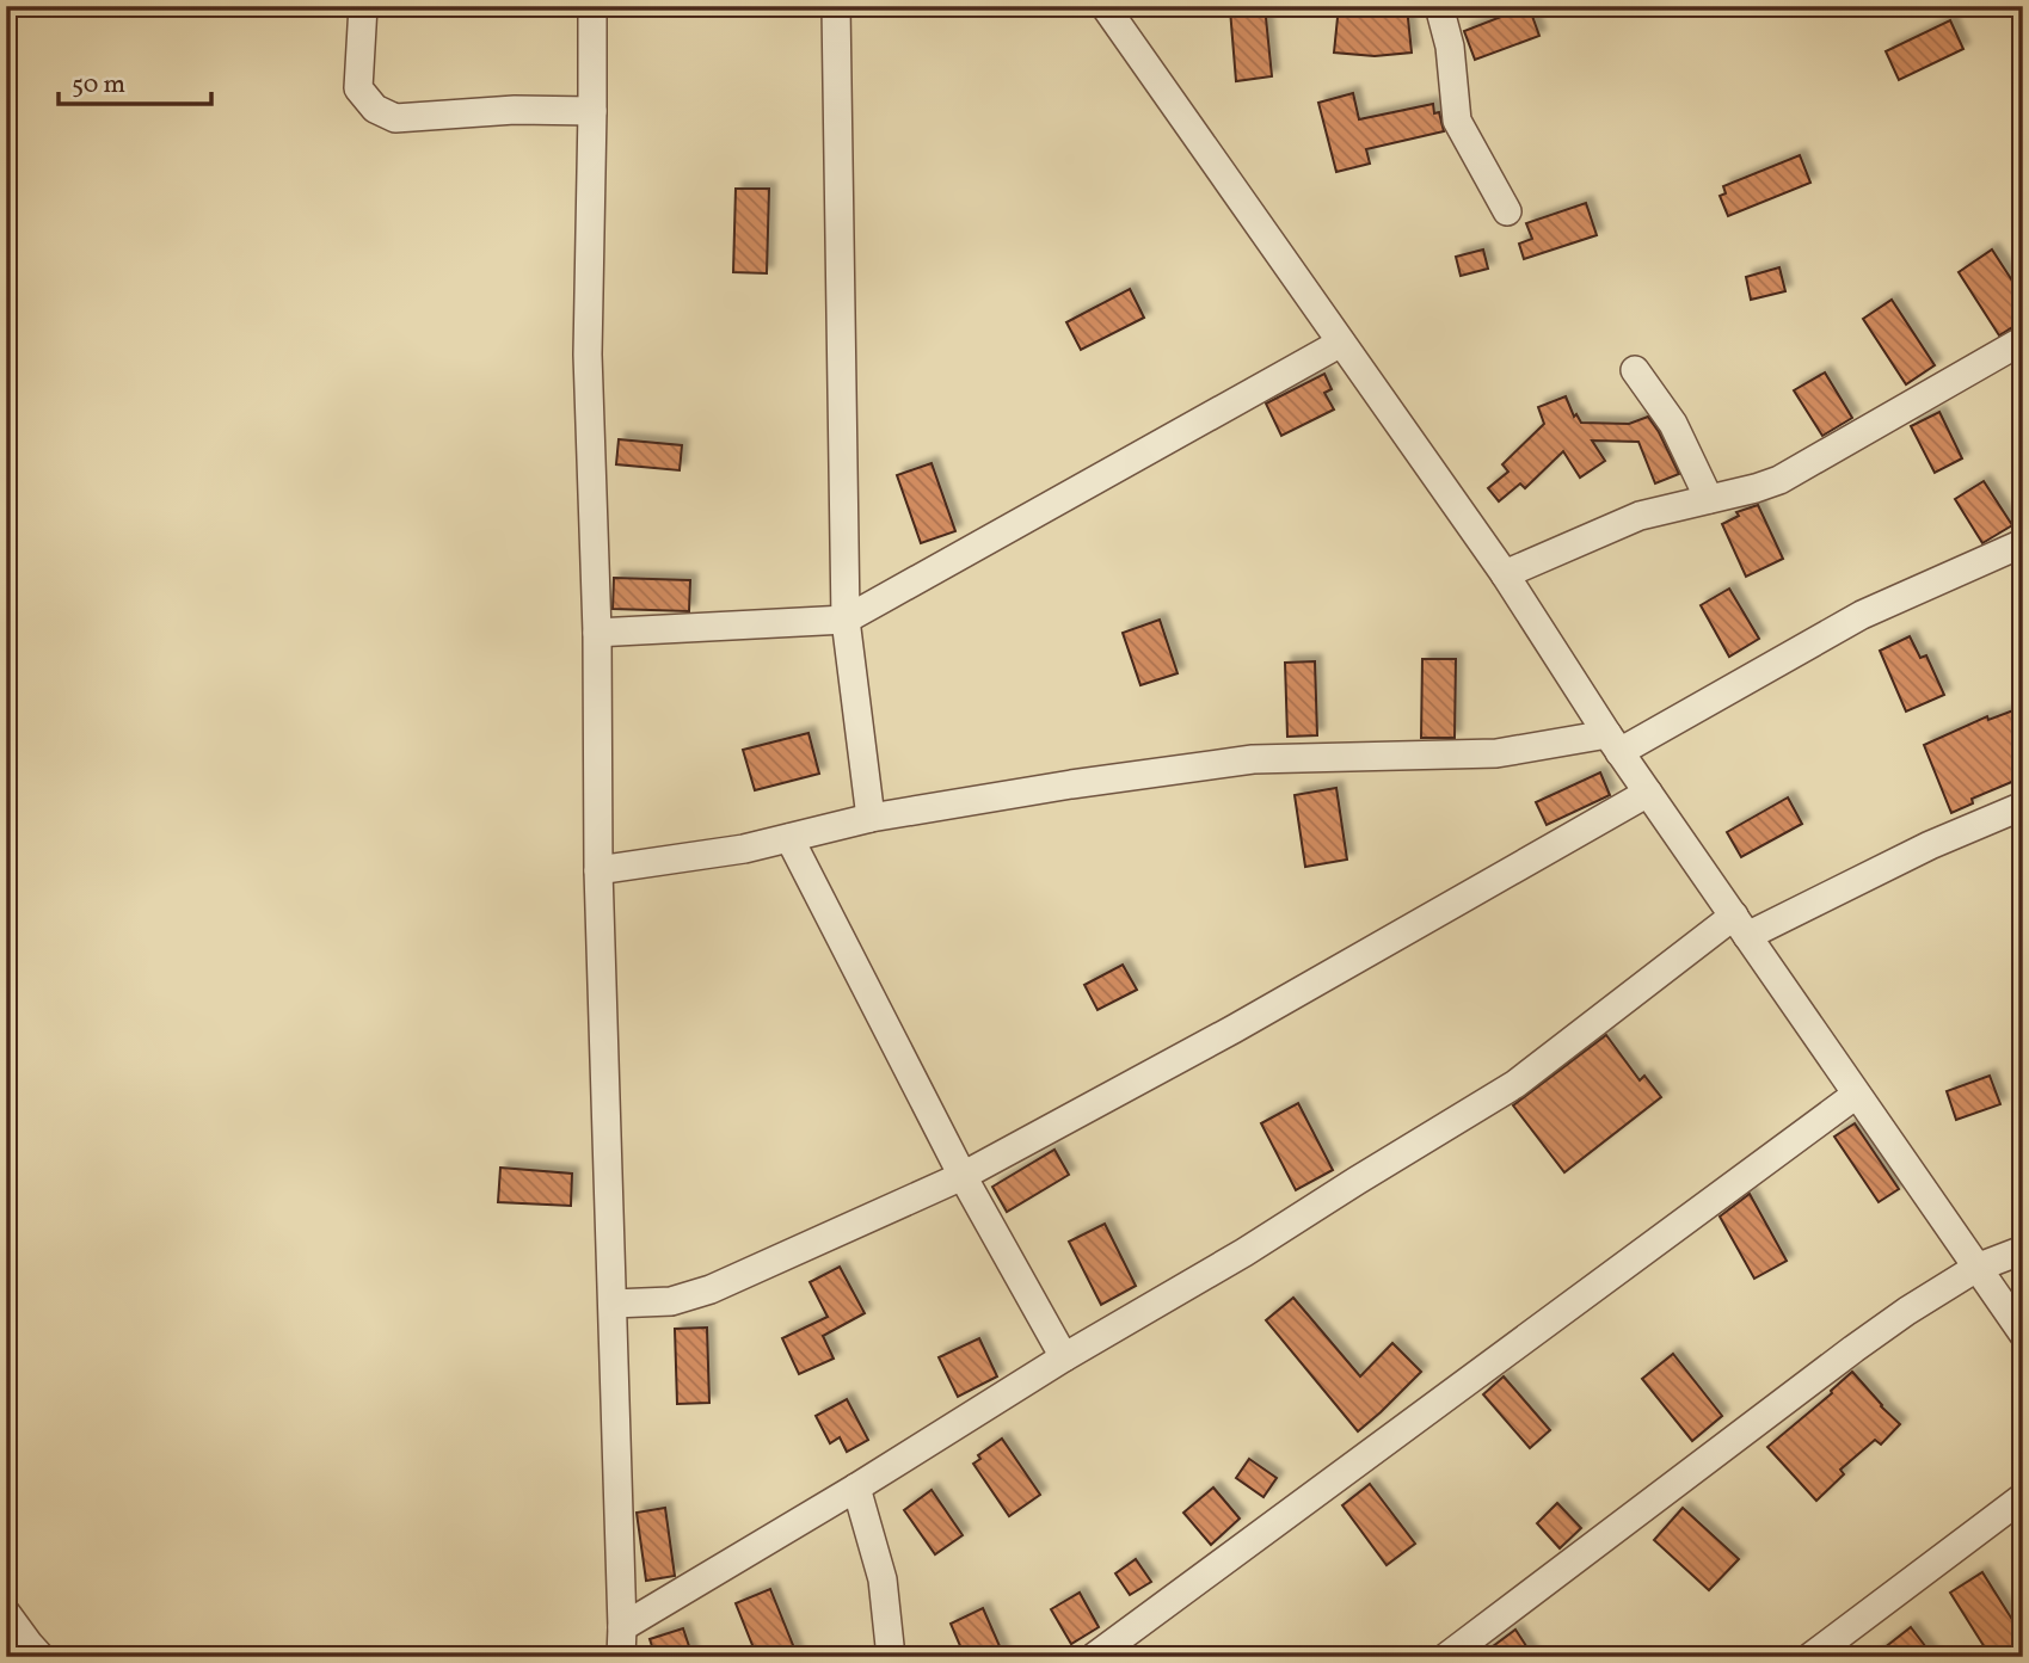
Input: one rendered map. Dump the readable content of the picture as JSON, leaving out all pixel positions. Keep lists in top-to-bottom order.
{
  "scale_bar": "50 m"
}
